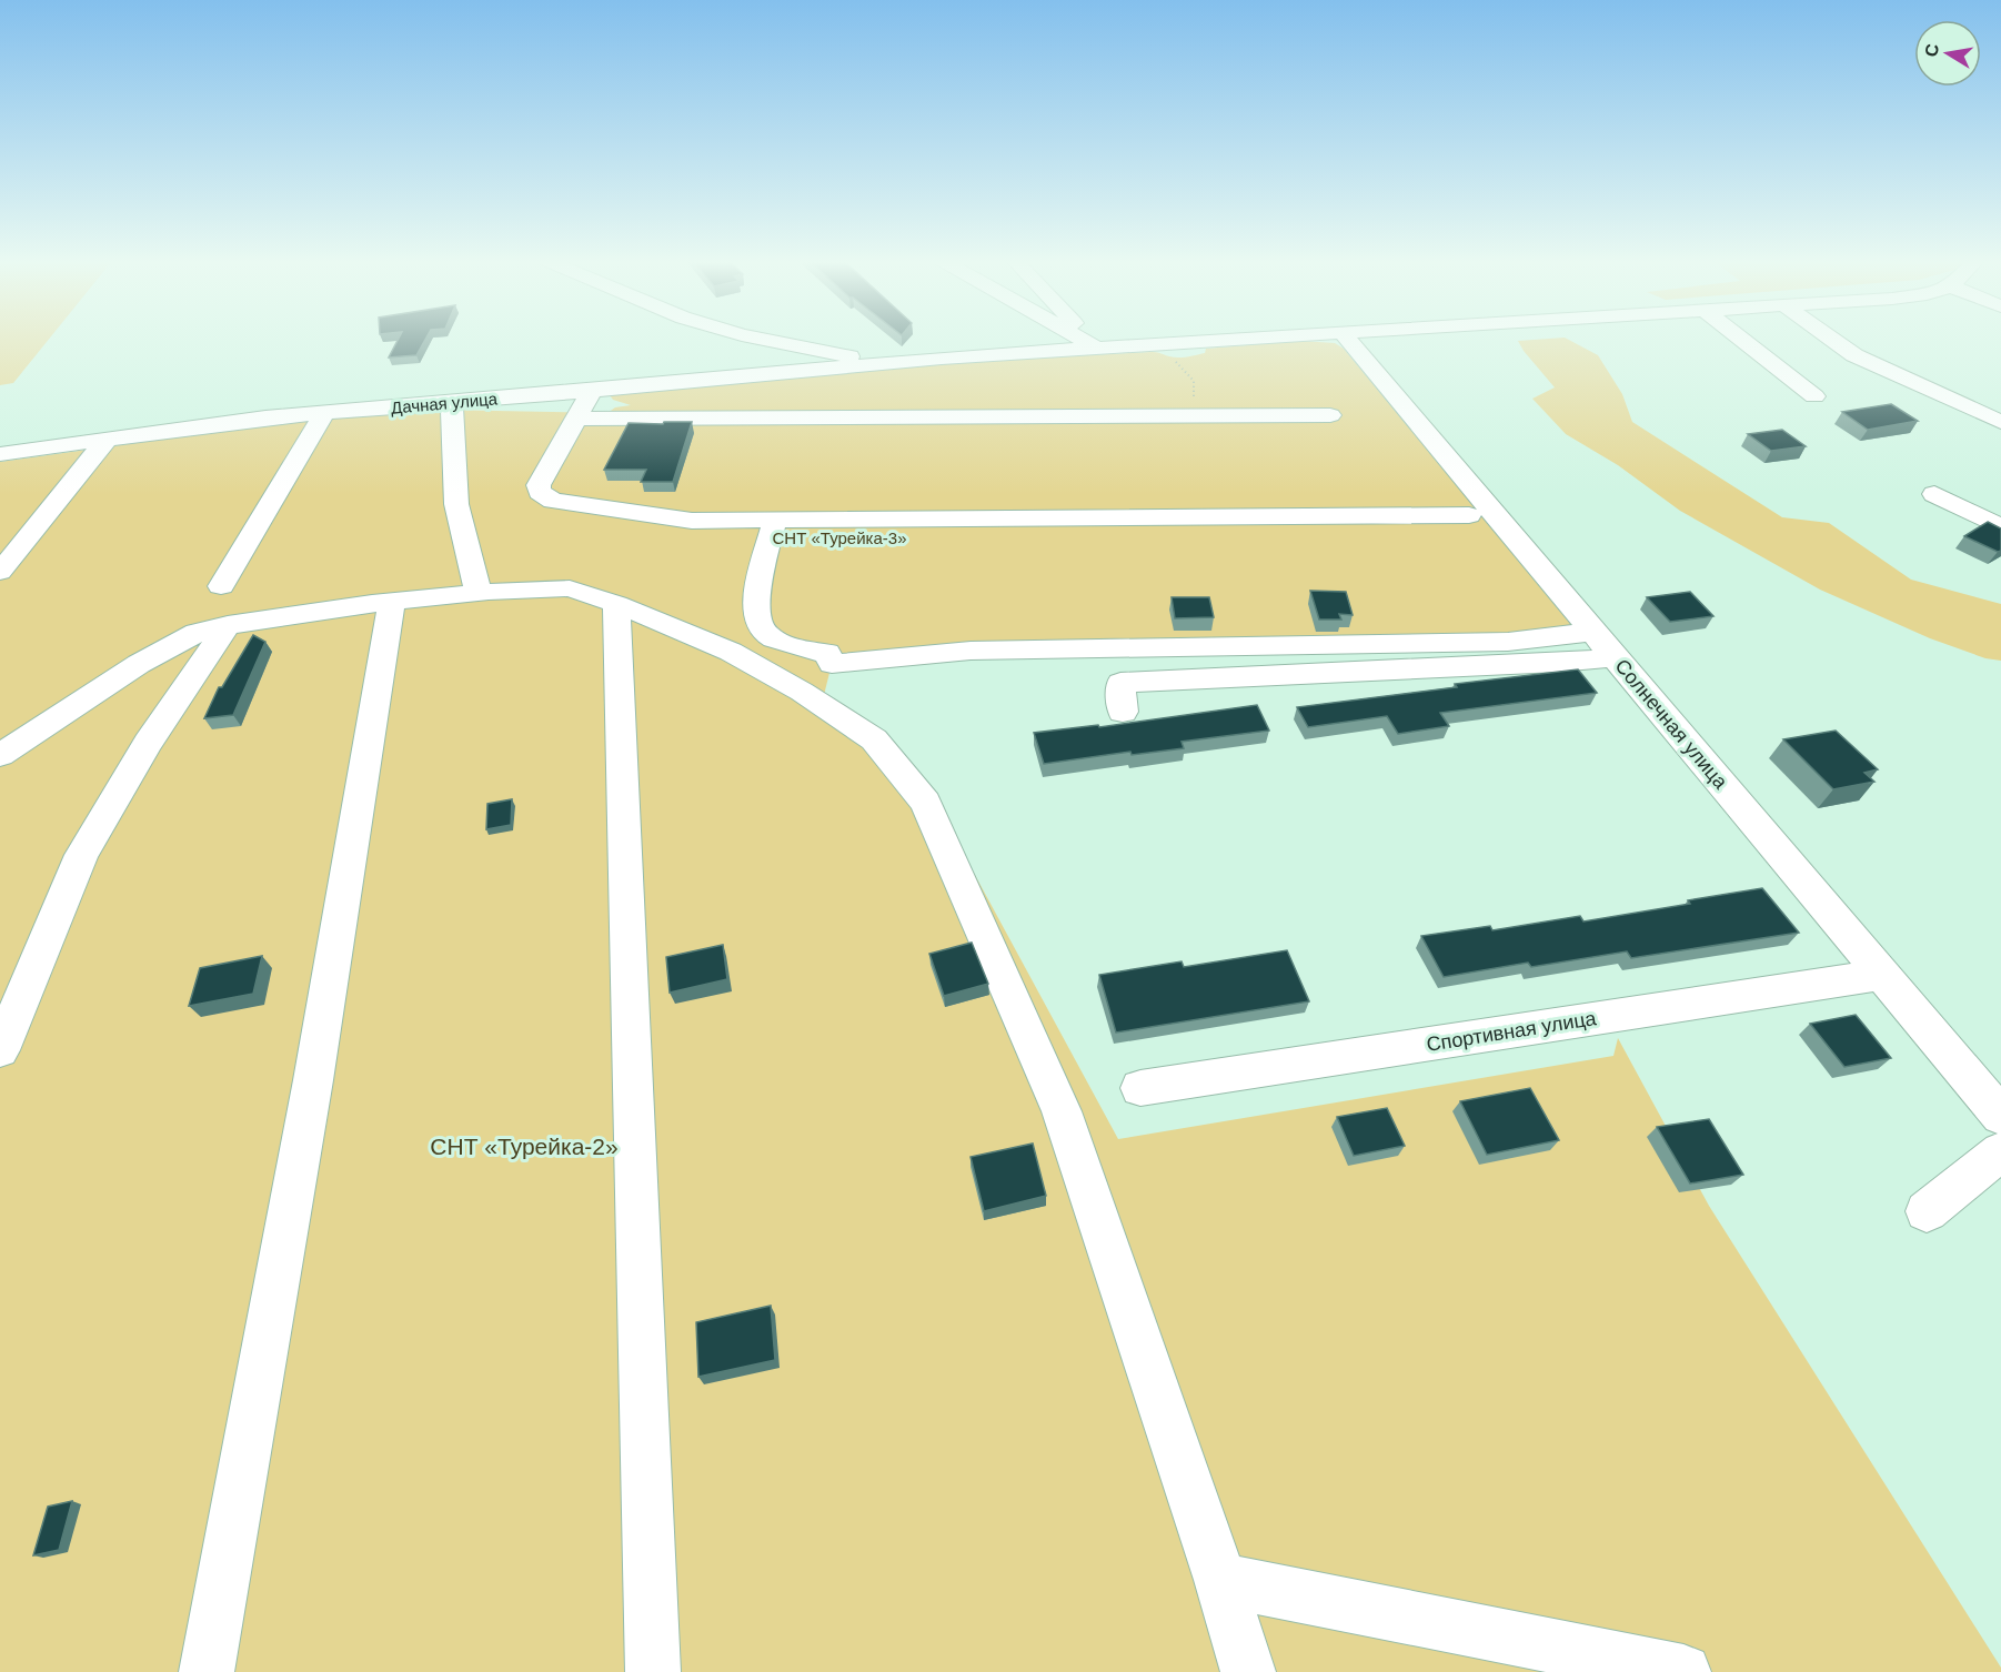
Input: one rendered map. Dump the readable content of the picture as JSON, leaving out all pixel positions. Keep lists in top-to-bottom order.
{
  "streets": {
    "street": ["Дачная улица", "Солнечная улица", "Спортивная улица"]
  },
  "crossings": [
    ["Солнечная улица", "Спортивная улица"]
  ],
  "parks": ["СНТ «Турейка-3»", "СНТ «Турейка-2»"],
  "north": "left"
}
